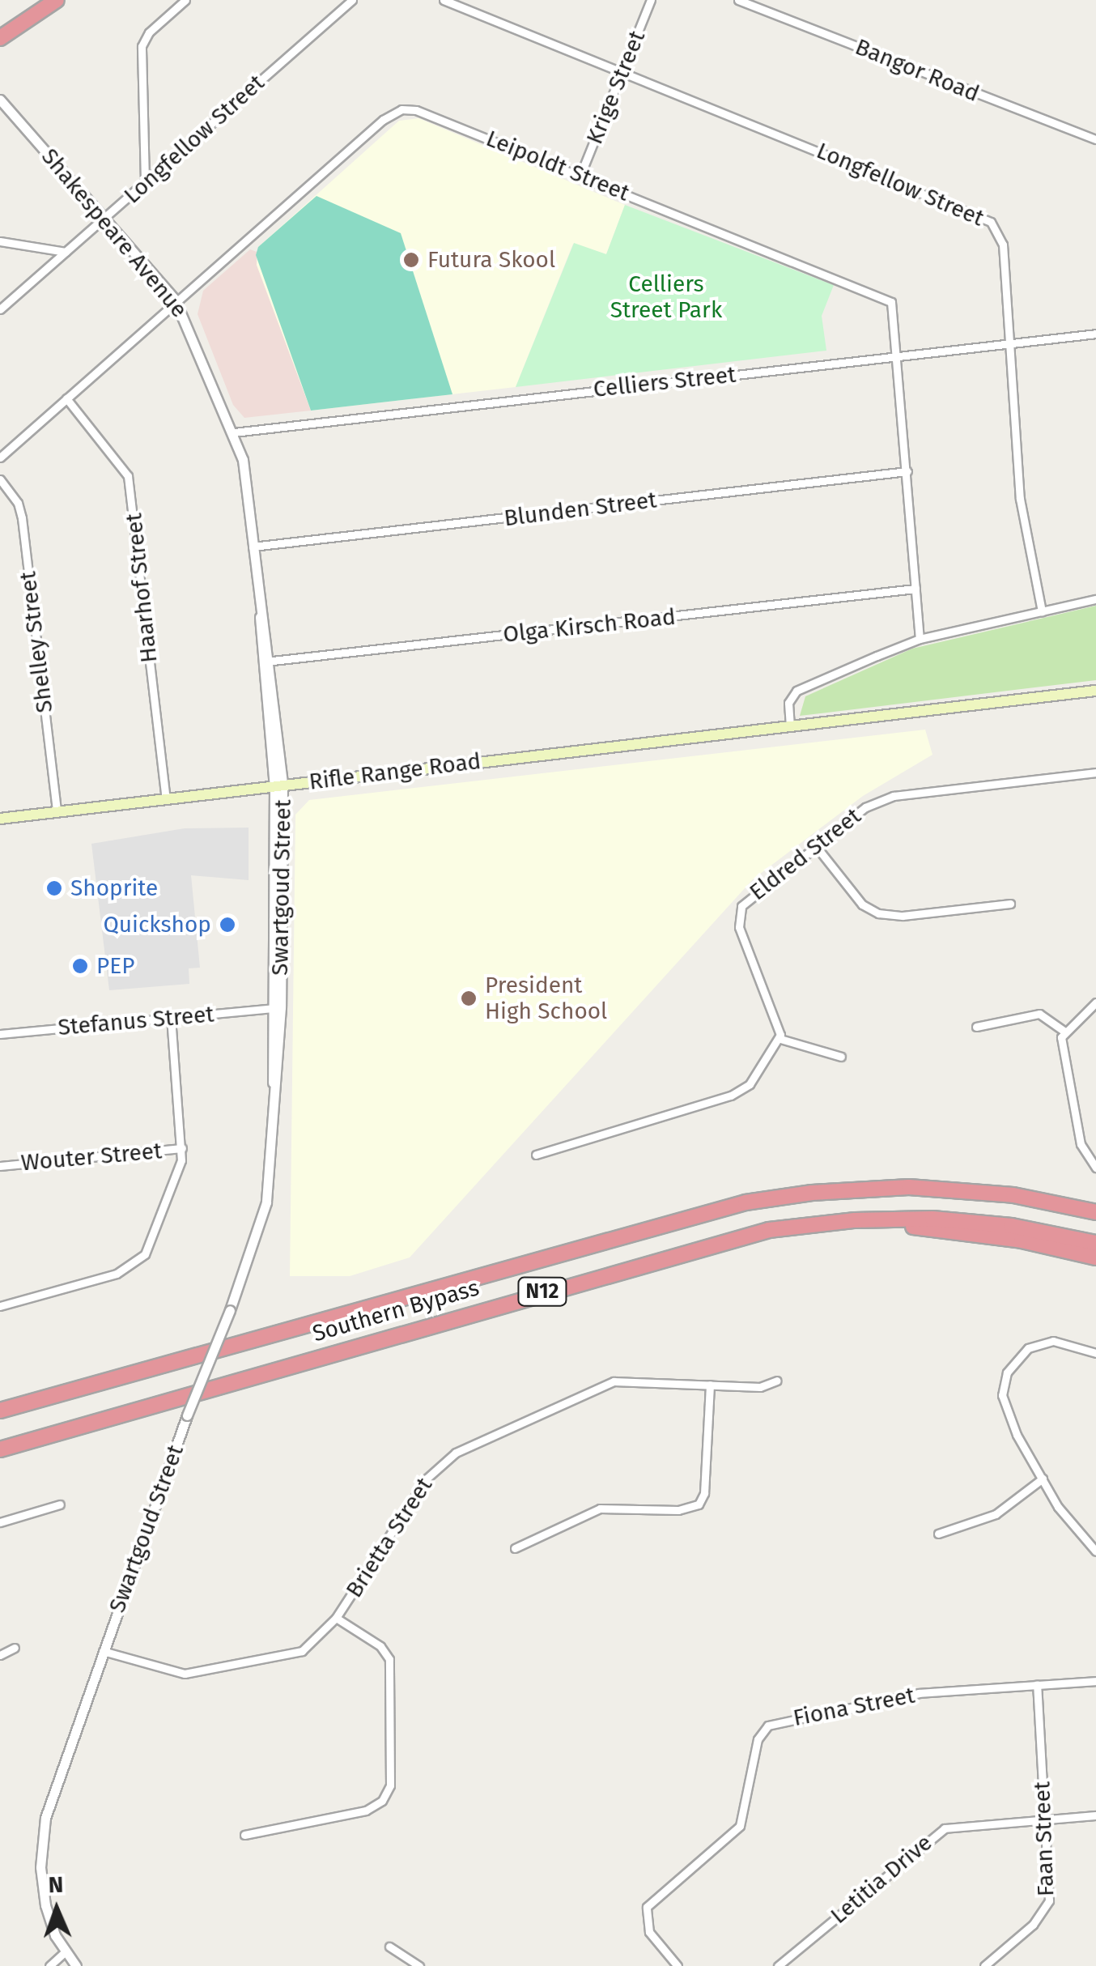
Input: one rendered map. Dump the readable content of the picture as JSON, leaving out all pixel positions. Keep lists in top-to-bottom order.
{
  "streets": {
    "highway": ["N12", "Southern Bypass"],
    "main road": ["Rifle Range Road"],
    "street": [
      "Bangor Road",
      "Krige Street",
      "Longfellow Street",
      "Leipoldt Street",
      "Shakespeare Avenue",
      "Celliers Street",
      "Blunden Street",
      "Haarhof Street",
      "Olga Kirsch Road",
      "Shelley Street",
      "Eldred Street",
      "Swartgoud Street",
      "Stefanus Street",
      "Wouter Street",
      "Brietta Street",
      "Fiona Street",
      "Faan Street",
      "Letitia Drive"
    ]
  },
  "crossings": [
    ["Krige Street", "Longfellow Street"],
    ["Krige Street", "Leipoldt Street"],
    ["Longfellow Street", "Shakespeare Avenue"],
    ["Longfellow Street", "Celliers Street"],
    ["Leipoldt Street", "Shakespeare Avenue"],
    ["Leipoldt Street", "Celliers Street"],
    ["Leipoldt Street", "Blunden Street"],
    ["Leipoldt Street", "Haarhof Street"],
    ["Leipoldt Street", "Olga Kirsch Road"],
    ["Shakespeare Avenue", "Celliers Street"],
    ["Shakespeare Avenue", "Blunden Street"],
    ["Shakespeare Avenue", "Olga Kirsch Road"],
    ["Shakespeare Avenue", "Rifle Range Road"],
    ["Shakespeare Avenue", "Swartgoud Street"],
    ["Haarhof Street", "Rifle Range Road"],
    ["Shelley Street", "Rifle Range Road"],
    ["Rifle Range Road", "Swartgoud Street"],
    ["Swartgoud Street", "Stefanus Street"],
    ["Swartgoud Street", "Brietta Street"],
    ["Fiona Street", "Faan Street"],
    ["Faan Street", "Letitia Drive"]
  ],
  "parks": ["Celliers Street Park"],
  "places": [
    "Futura Skool",
    "Shoprite",
    "Quickshop",
    "PEP",
    "President High School"
  ],
  "north": "top"
}
